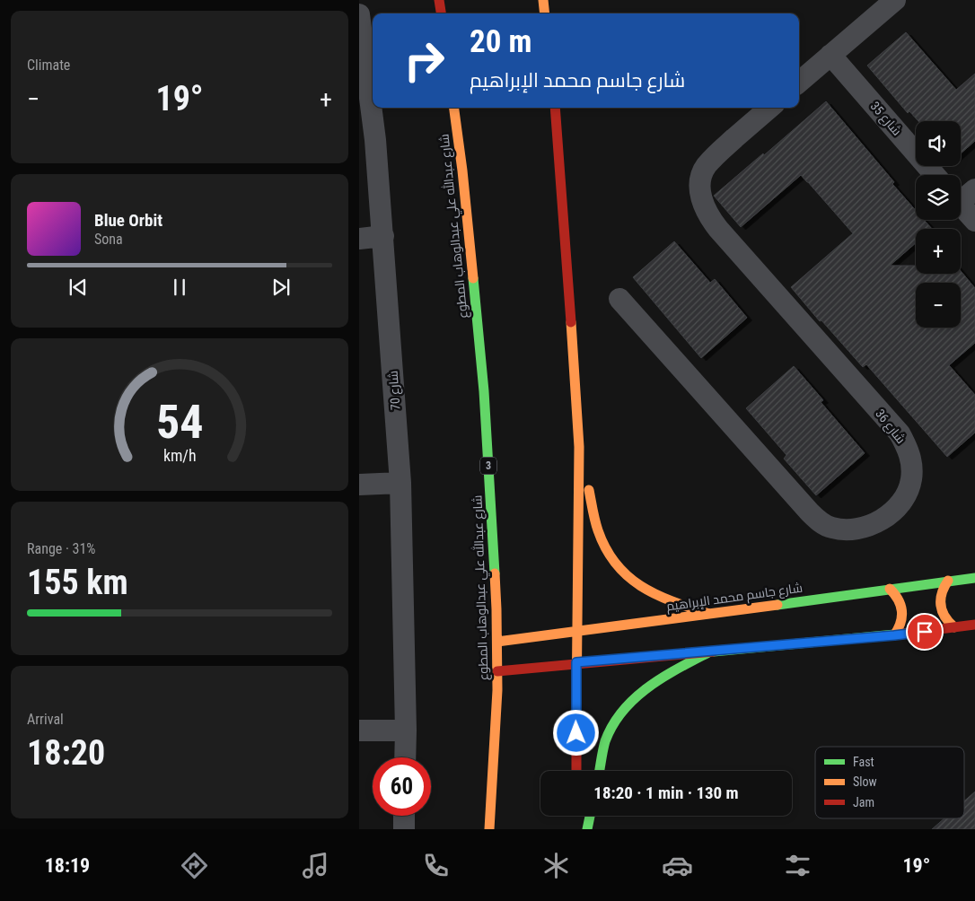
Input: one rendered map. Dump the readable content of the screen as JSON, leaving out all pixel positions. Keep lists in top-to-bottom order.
{
  "streets": {
    "main road": ["شارع عبدالله علي عبدالوهاب المطوع", "3", "شارع جاسم محمد الإبراهيم"],
    "street": ["شارع 35", "شارع 70", "شارع 36"]
  },
  "crossings": [
    ["شارع عبدالله علي عبدالوهاب المطوع", "شارع جاسم محمد الإبراهيم"]
  ],
  "legend": ["Fast", "Slow", "Jam"],
  "page": {
    "tile": [
      "Climate",
      ["Range · 31%", "155 km"],
      ["Arrival", "18:20"]
    ],
    "turn": ["20 m", "شارع جاسم محمد الإبراهيم"],
    "heat": ["−", "19°", "+"],
    "map_buttons": ["+", "−"],
    "song": ["Blue Orbit", "Sona"],
    "limit": "60",
    "trip": "18:20 · 1 min · 130 m",
    "tabs": ["18:19", "19°"],
    "gauge": ["54", "km/h"]
  }
}
